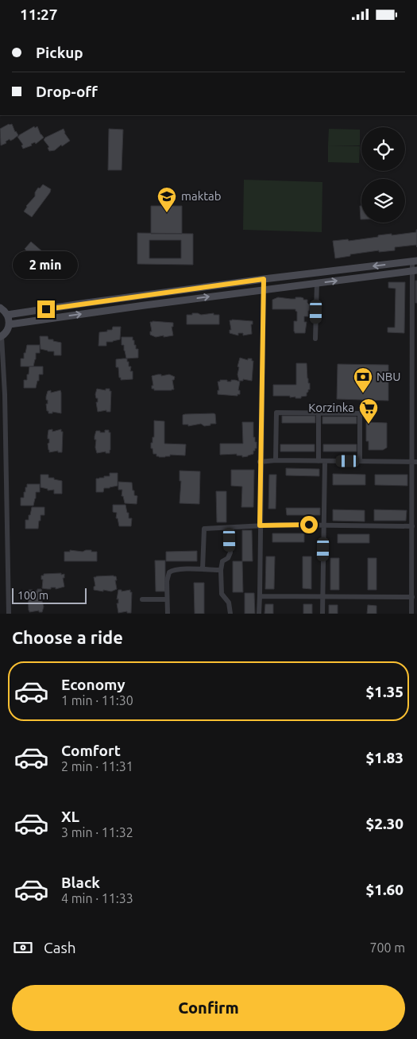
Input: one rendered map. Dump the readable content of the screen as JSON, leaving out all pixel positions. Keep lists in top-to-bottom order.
{
  "places": {
    "school or university": ["maktab"],
    "bank": ["NBU"],
    "supermarket": ["Korzinka"]
  },
  "scale_bar": "100 m",
  "page": {
    "status": "11:27",
    "banner": ["Pickup", "Drop-off"],
    "bubble": "2 min",
    "scale": "100 m",
    "heading": "Choose a ride",
    "list": [
      {
        "name": "Economy",
        "note": "1 min · 11:30",
        "value": "$1.35"
      },
      {
        "name": "Comfort",
        "note": "2 min · 11:31",
        "value": "$1.83"
      },
      {
        "name": "XL",
        "note": "3 min · 11:32",
        "value": "$2.30"
      },
      {
        "name": "Black",
        "note": "4 min · 11:33",
        "value": "$1.60"
      }
    ],
    "pay": ["Cash", "700 m"],
    "buttons": "Confirm"
  }
}
